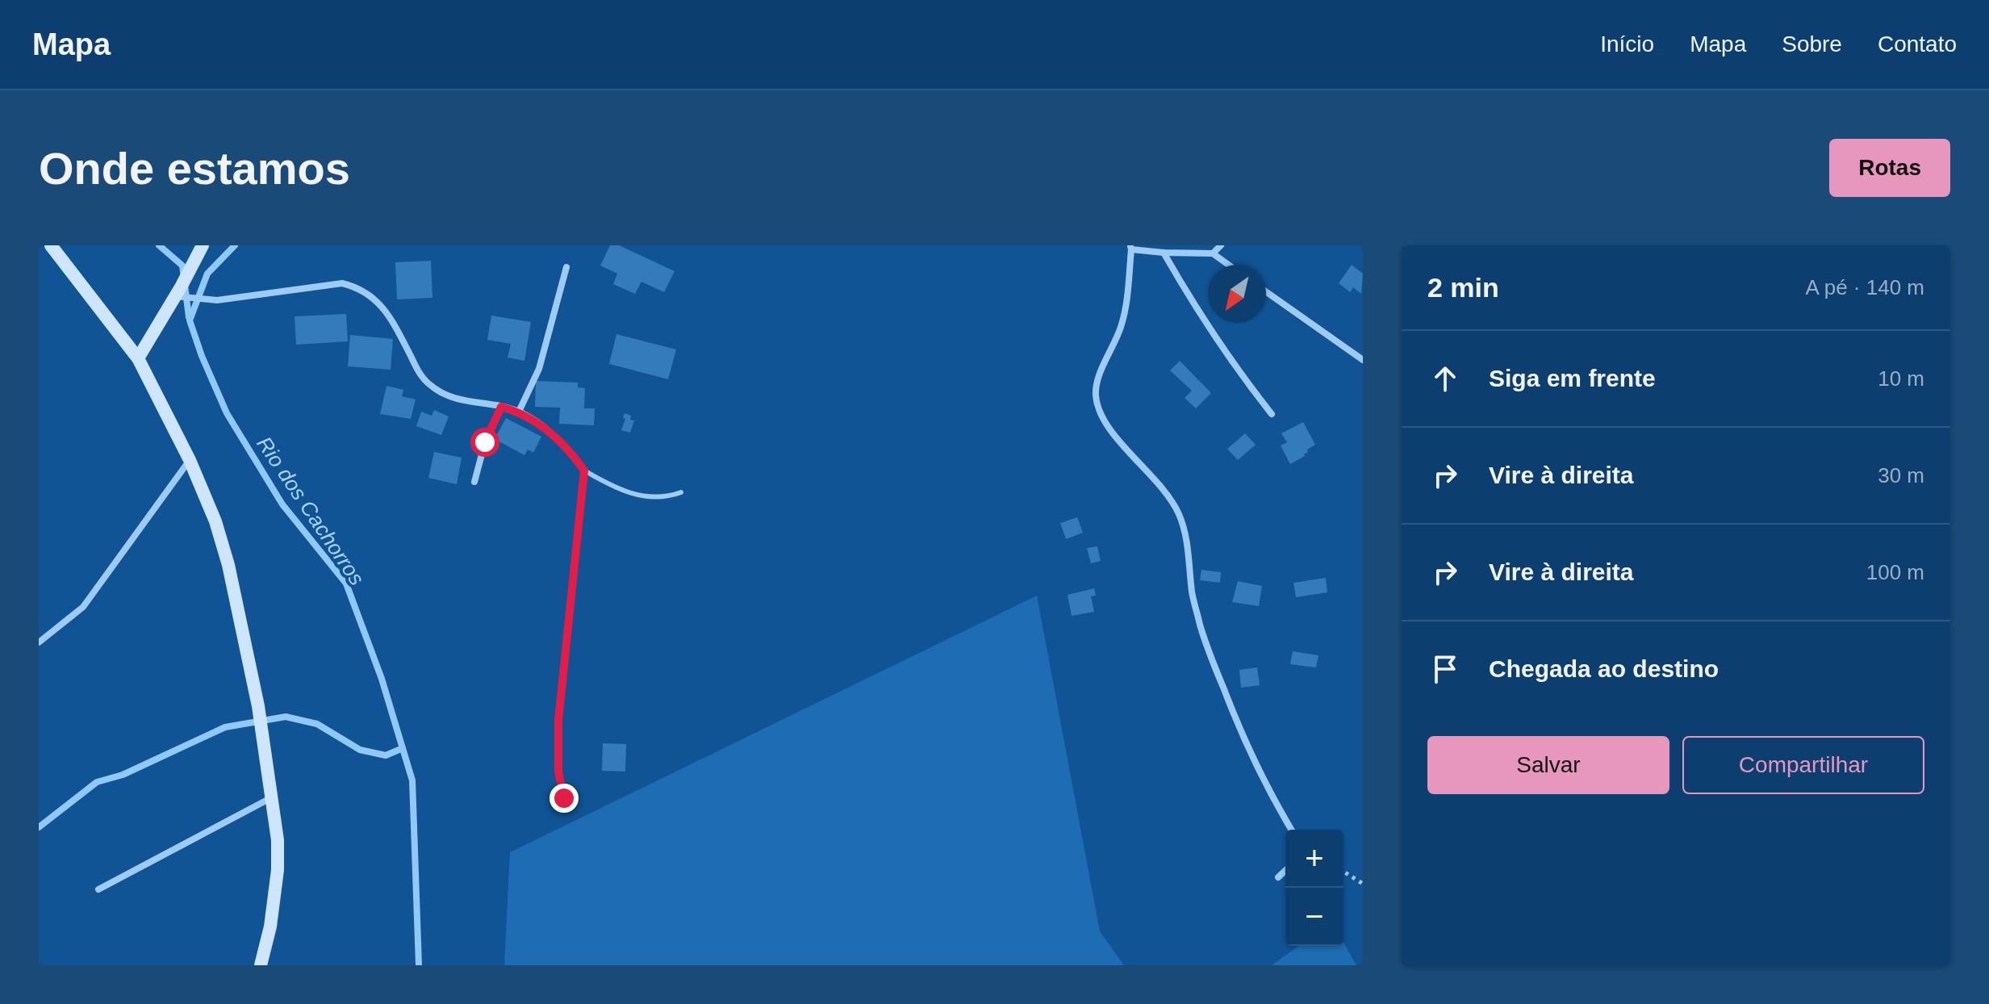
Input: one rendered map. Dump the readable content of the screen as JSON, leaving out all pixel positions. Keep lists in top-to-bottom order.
{
  "water": ["Rio dos Cachorros"],
  "north": "bottom left",
  "page": {
    "header": "Mapa",
    "nav": [
      "Início",
      "Mapa",
      "Sobre",
      "Contato"
    ],
    "buttons": [
      "Rotas",
      ["Salvar", "Compartilhar"]
    ],
    "title": "Onde estamos",
    "heading": ["2 min", "A pé · 140 m"],
    "list": [
      ["Siga em frente", "10 m"],
      ["Vire à direita", "30 m"],
      ["Vire à direita", "100 m"],
      "Chegada ao destino"
    ],
    "map_buttons": ["+", "−"]
  }
}
